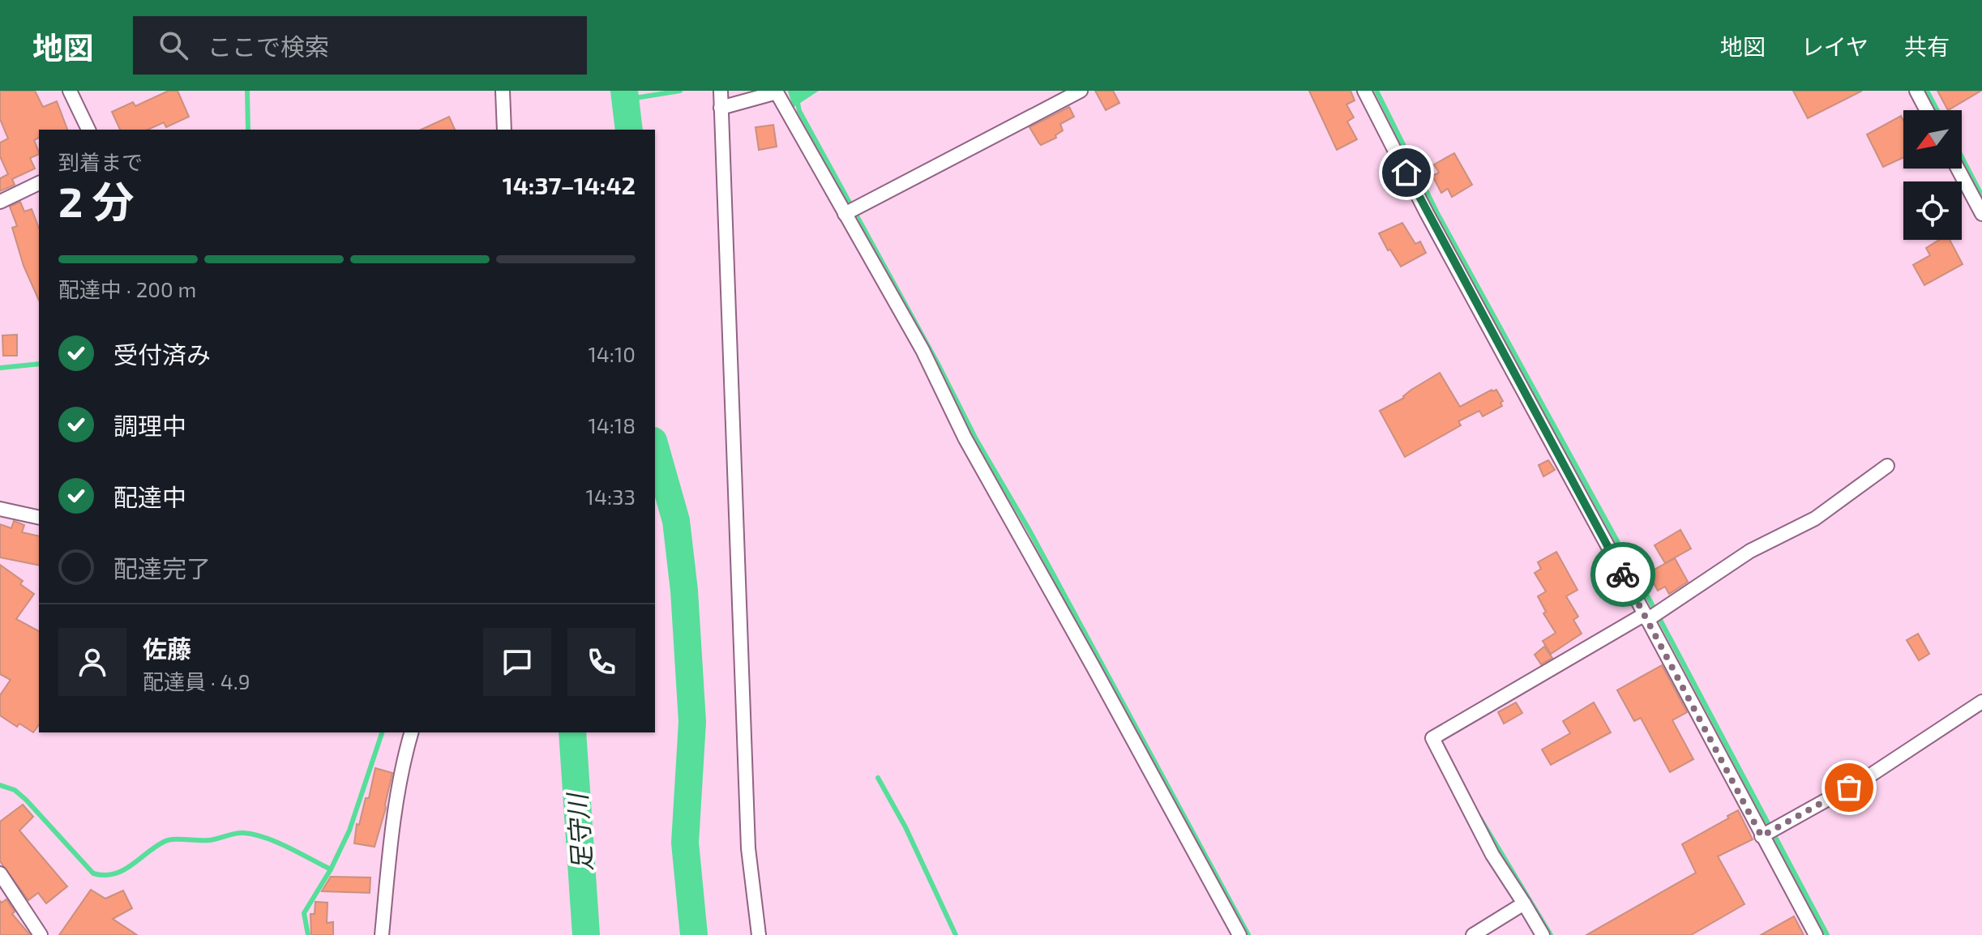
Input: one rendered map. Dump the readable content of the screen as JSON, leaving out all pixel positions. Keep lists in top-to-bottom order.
{
  "water": ["足守川"],
  "north": "bottom left",
  "page": {
    "header": "地図",
    "search": "ここで検索",
    "nav": ["地図", "レイヤ", "共有"],
    "heading": ["2 分", "到着まで", "14:37–14:42"],
    "panel": ["佐藤", "配達員 · 4.9"],
    "bar": "配達中 · 200 m",
    "list": [
      ["受付済み", "14:10"],
      ["調理中", "14:18"],
      ["配達中", "14:33"],
      "配達完了"
    ]
  }
}
